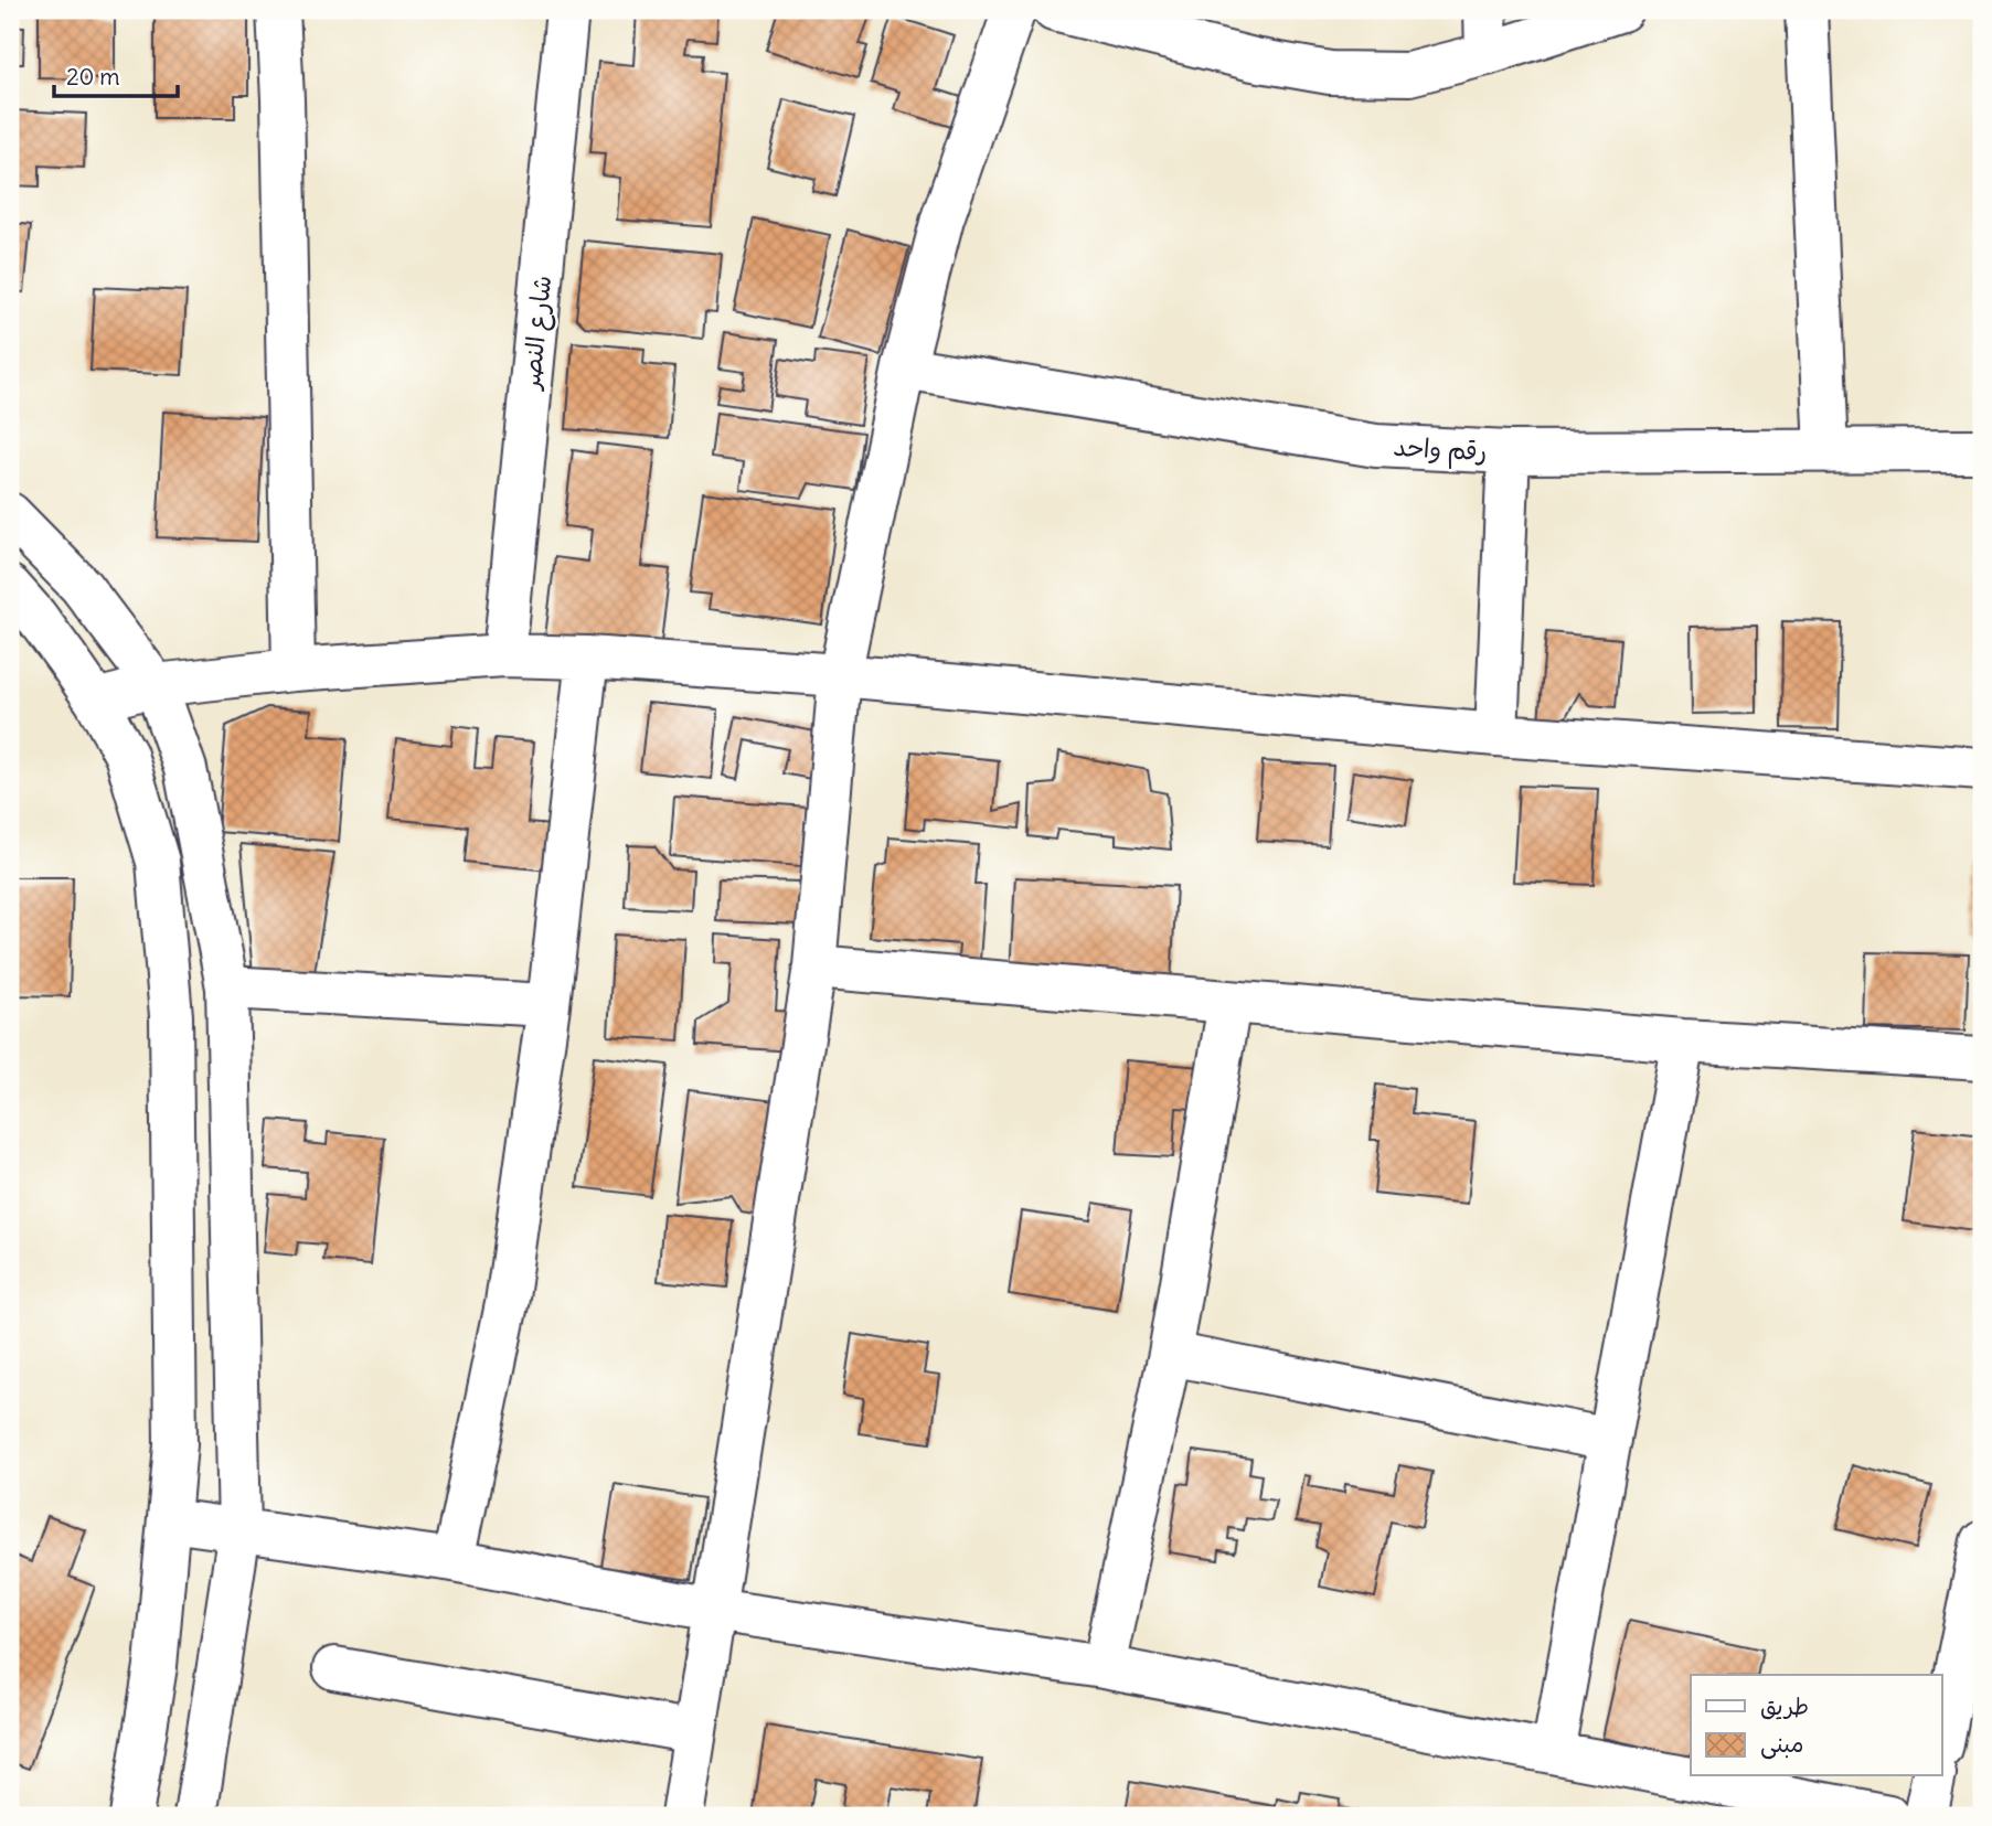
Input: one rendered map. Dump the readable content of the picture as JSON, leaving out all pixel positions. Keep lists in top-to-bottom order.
{
  "streets": {
    "street": ["شارع النصر", "رقم واحد"]
  },
  "legend": ["طريق", "مبنى"],
  "scale_bar": "20 m"
}
